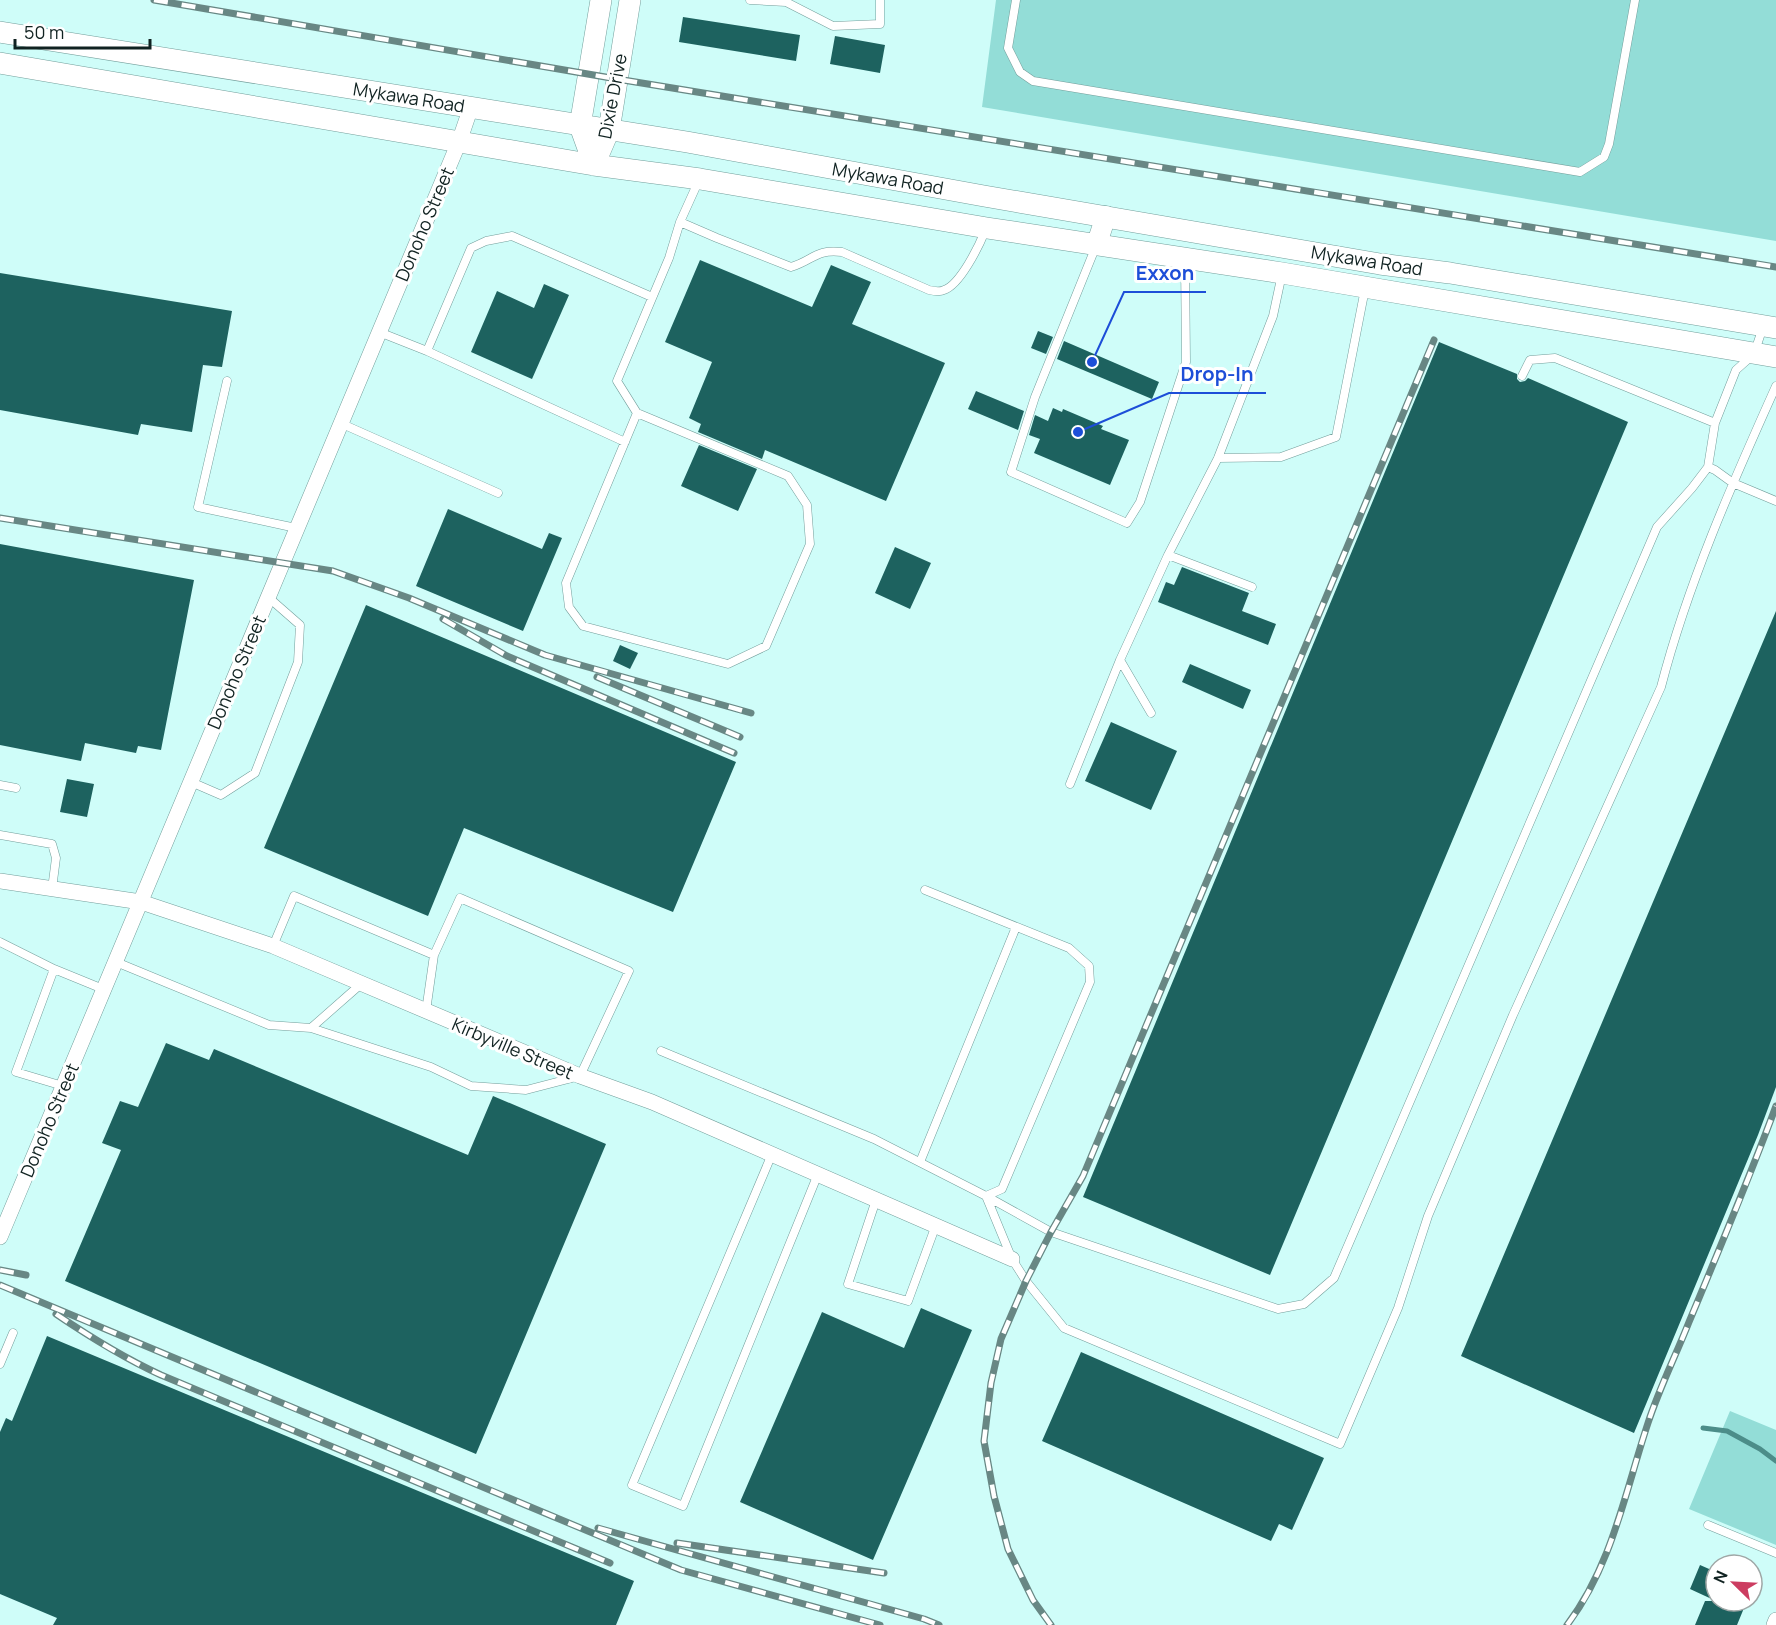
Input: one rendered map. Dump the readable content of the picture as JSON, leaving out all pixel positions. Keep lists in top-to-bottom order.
{
  "streets": {
    "main road": ["Dixie Drive", "Mykawa Road"],
    "street": ["Donoho Street", "Kirbyville Street"]
  },
  "crossings": [
    ["Dixie Drive", "Mykawa Road"],
    ["Mykawa Road", "Donoho Street"],
    ["Donoho Street", "Kirbyville Street"]
  ],
  "places": ["Exxon", "Drop-In"],
  "scale_bar": "50 m",
  "north": "top left"
}
